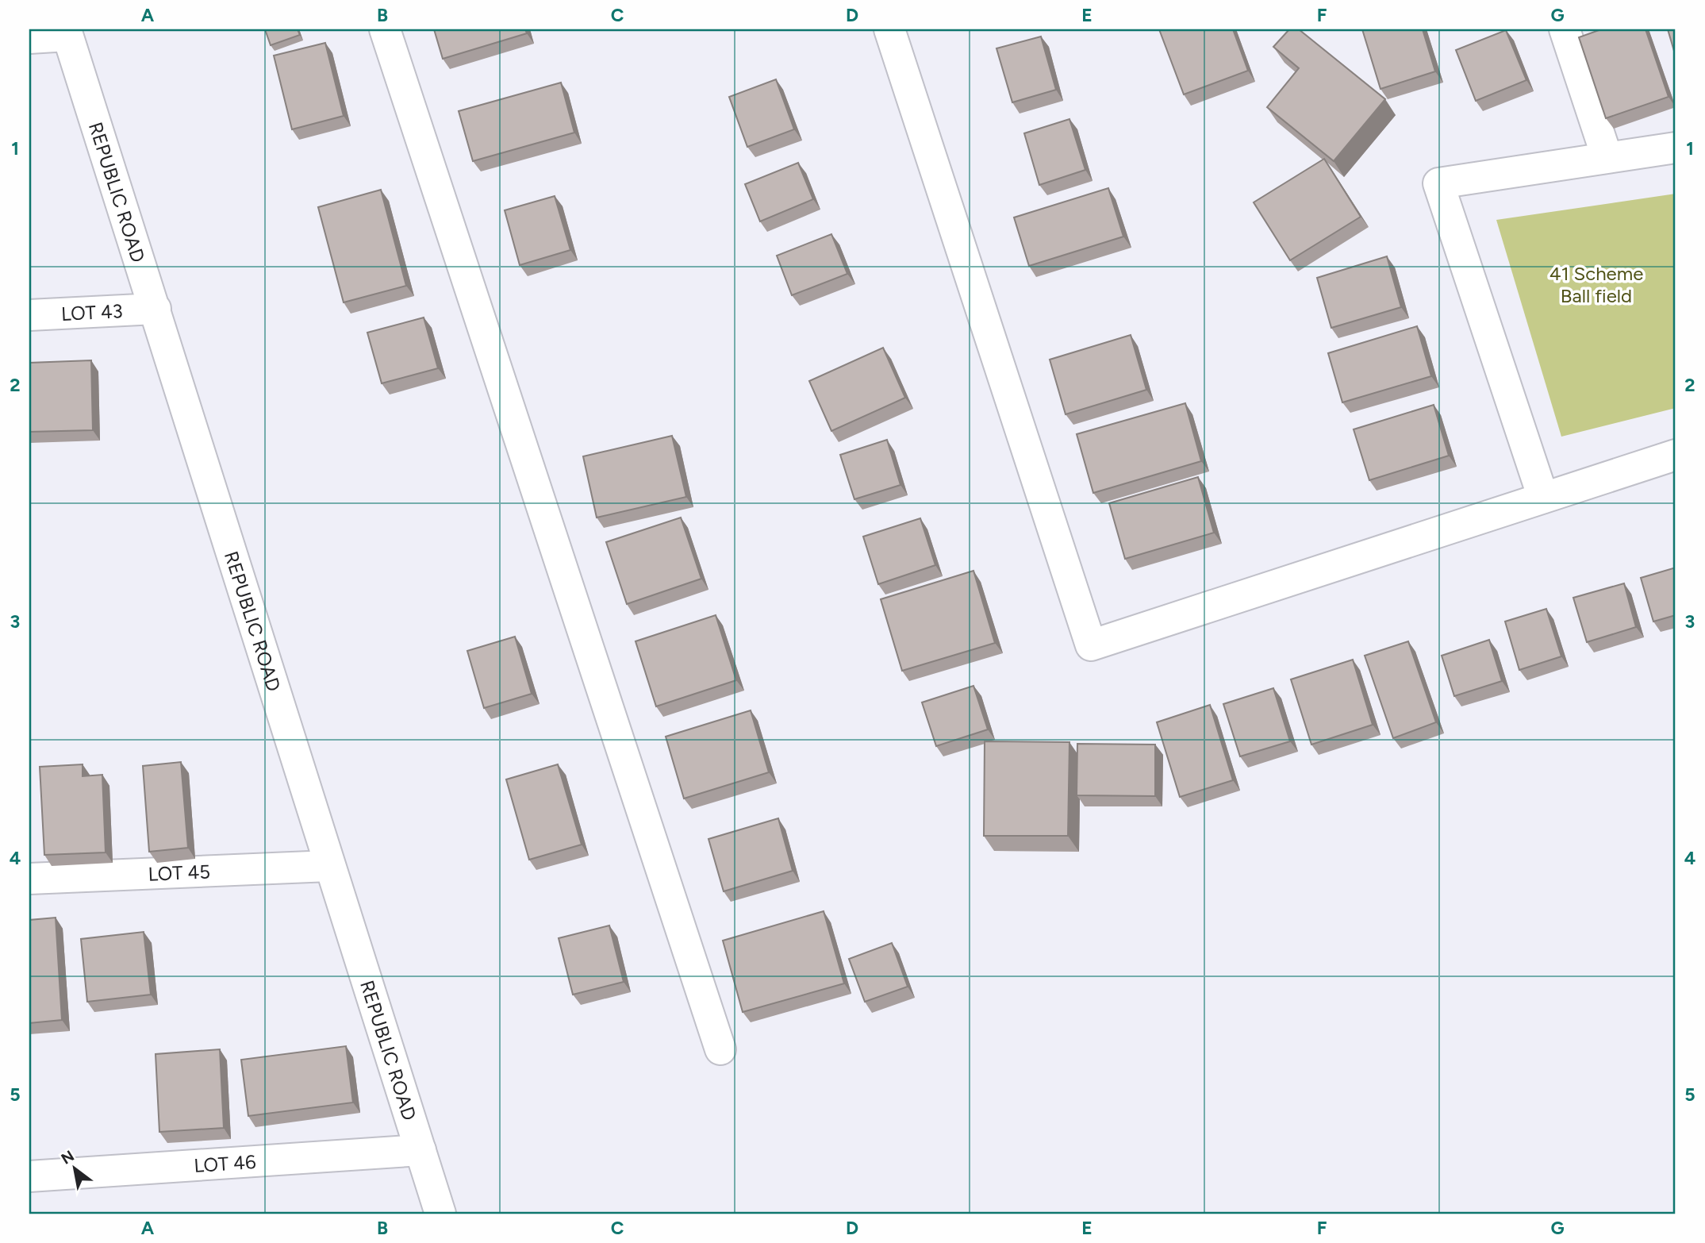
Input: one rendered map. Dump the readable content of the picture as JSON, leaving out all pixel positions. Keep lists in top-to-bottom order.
{
  "streets": {
    "street": [
      "REPUBLIC ROAD",
      "LOT 43",
      "LOT 45",
      "LOT 46"
    ]
  },
  "crossings": [
    ["REPUBLIC ROAD", "LOT 43"],
    ["REPUBLIC ROAD", "LOT 45"],
    ["REPUBLIC ROAD", "LOT 46"]
  ],
  "parks": ["41 Scheme Ball field"],
  "north": "top left",
  "grid": {
    "columns": [
      "A",
      "B",
      "C",
      "D",
      "E",
      "F",
      "G"
    ],
    "rows": [
      "1",
      "2",
      "3",
      "4",
      "5"
    ]
  }
}
